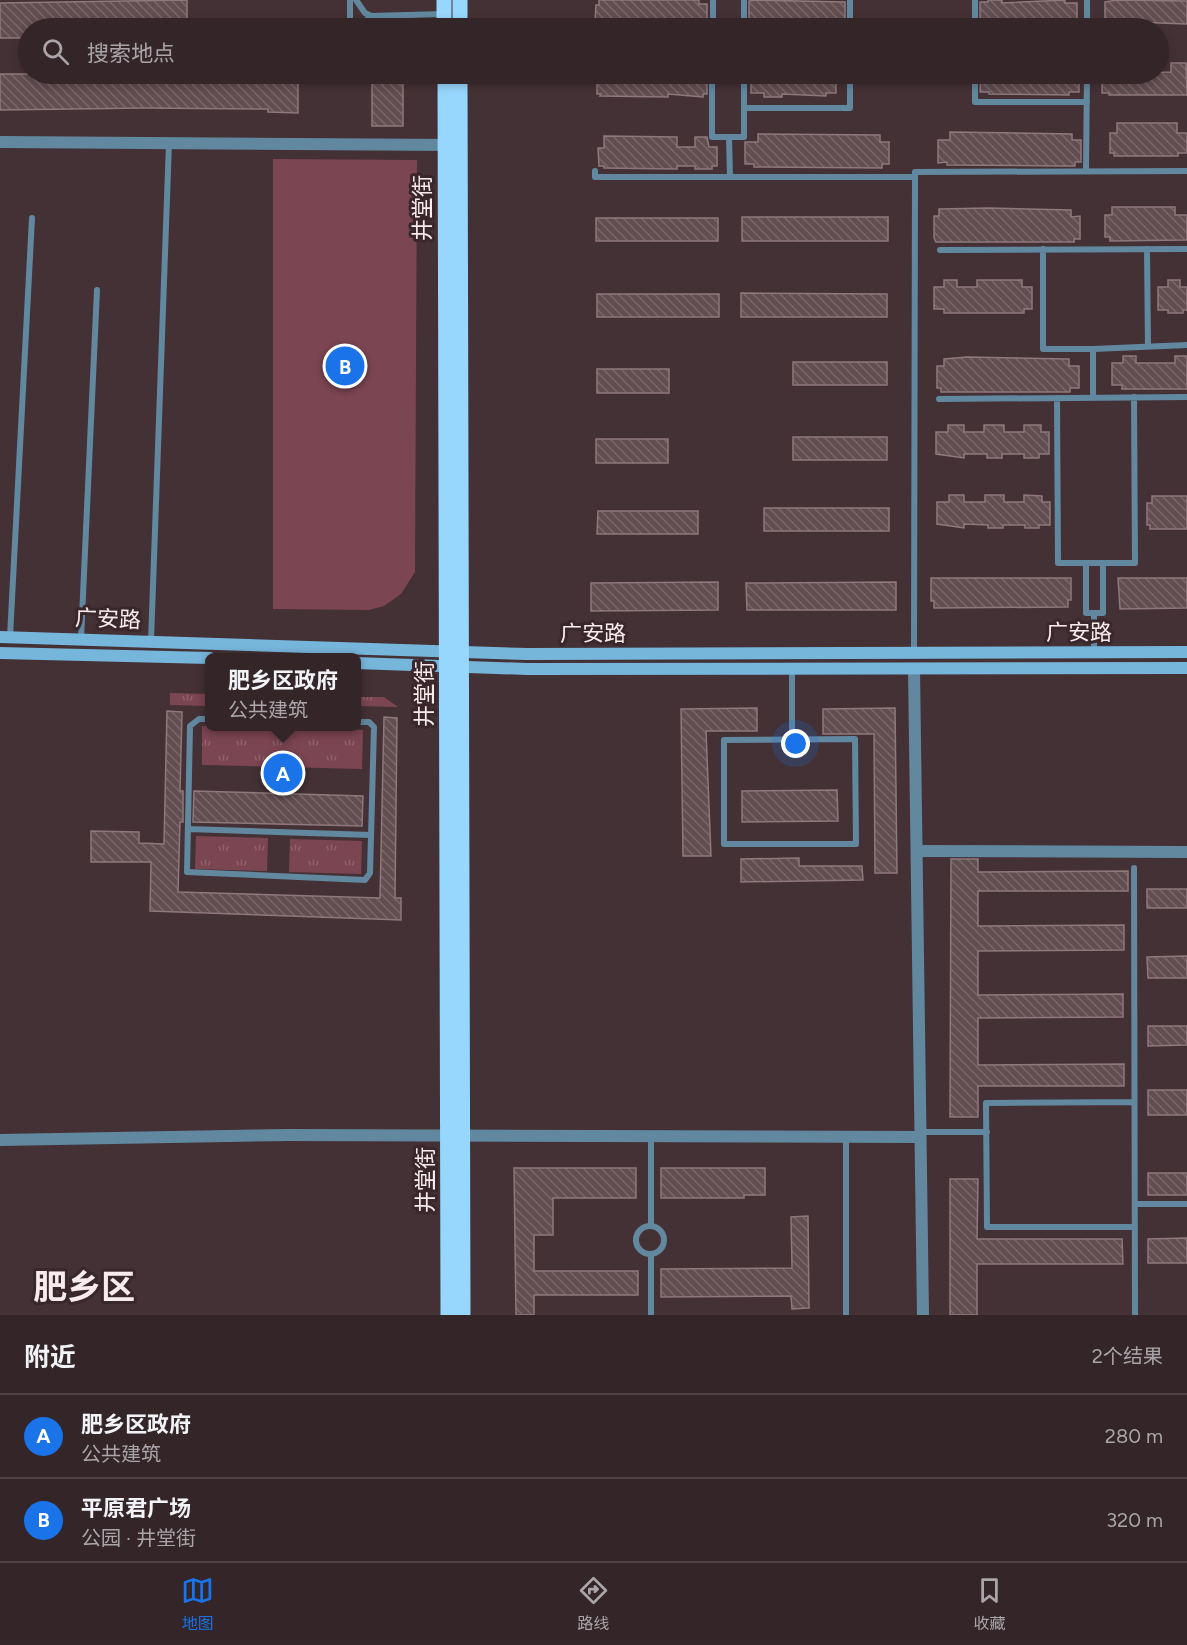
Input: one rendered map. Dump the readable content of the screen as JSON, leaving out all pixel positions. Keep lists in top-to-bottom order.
{
  "streets": {
    "main road": ["井堂街", "广安路"]
  },
  "crossings": [
    ["井堂街", "广安路"]
  ],
  "districts": ["肥乡区"],
  "page": {
    "search": "搜索地点",
    "pins": ["B", "A"],
    "popup": ["肥乡区政府", "公共建筑"],
    "heading": ["附近", "2个结果"],
    "list": [
      {
        "mark": "A",
        "name": "肥乡区政府",
        "note": "公共建筑",
        "value": "280 m"
      },
      {
        "mark": "B",
        "name": "平原君广场",
        "note": "公园 · 井堂街",
        "value": "320 m"
      }
    ],
    "nav": ["地图", "路线", "收藏"]
  }
}
